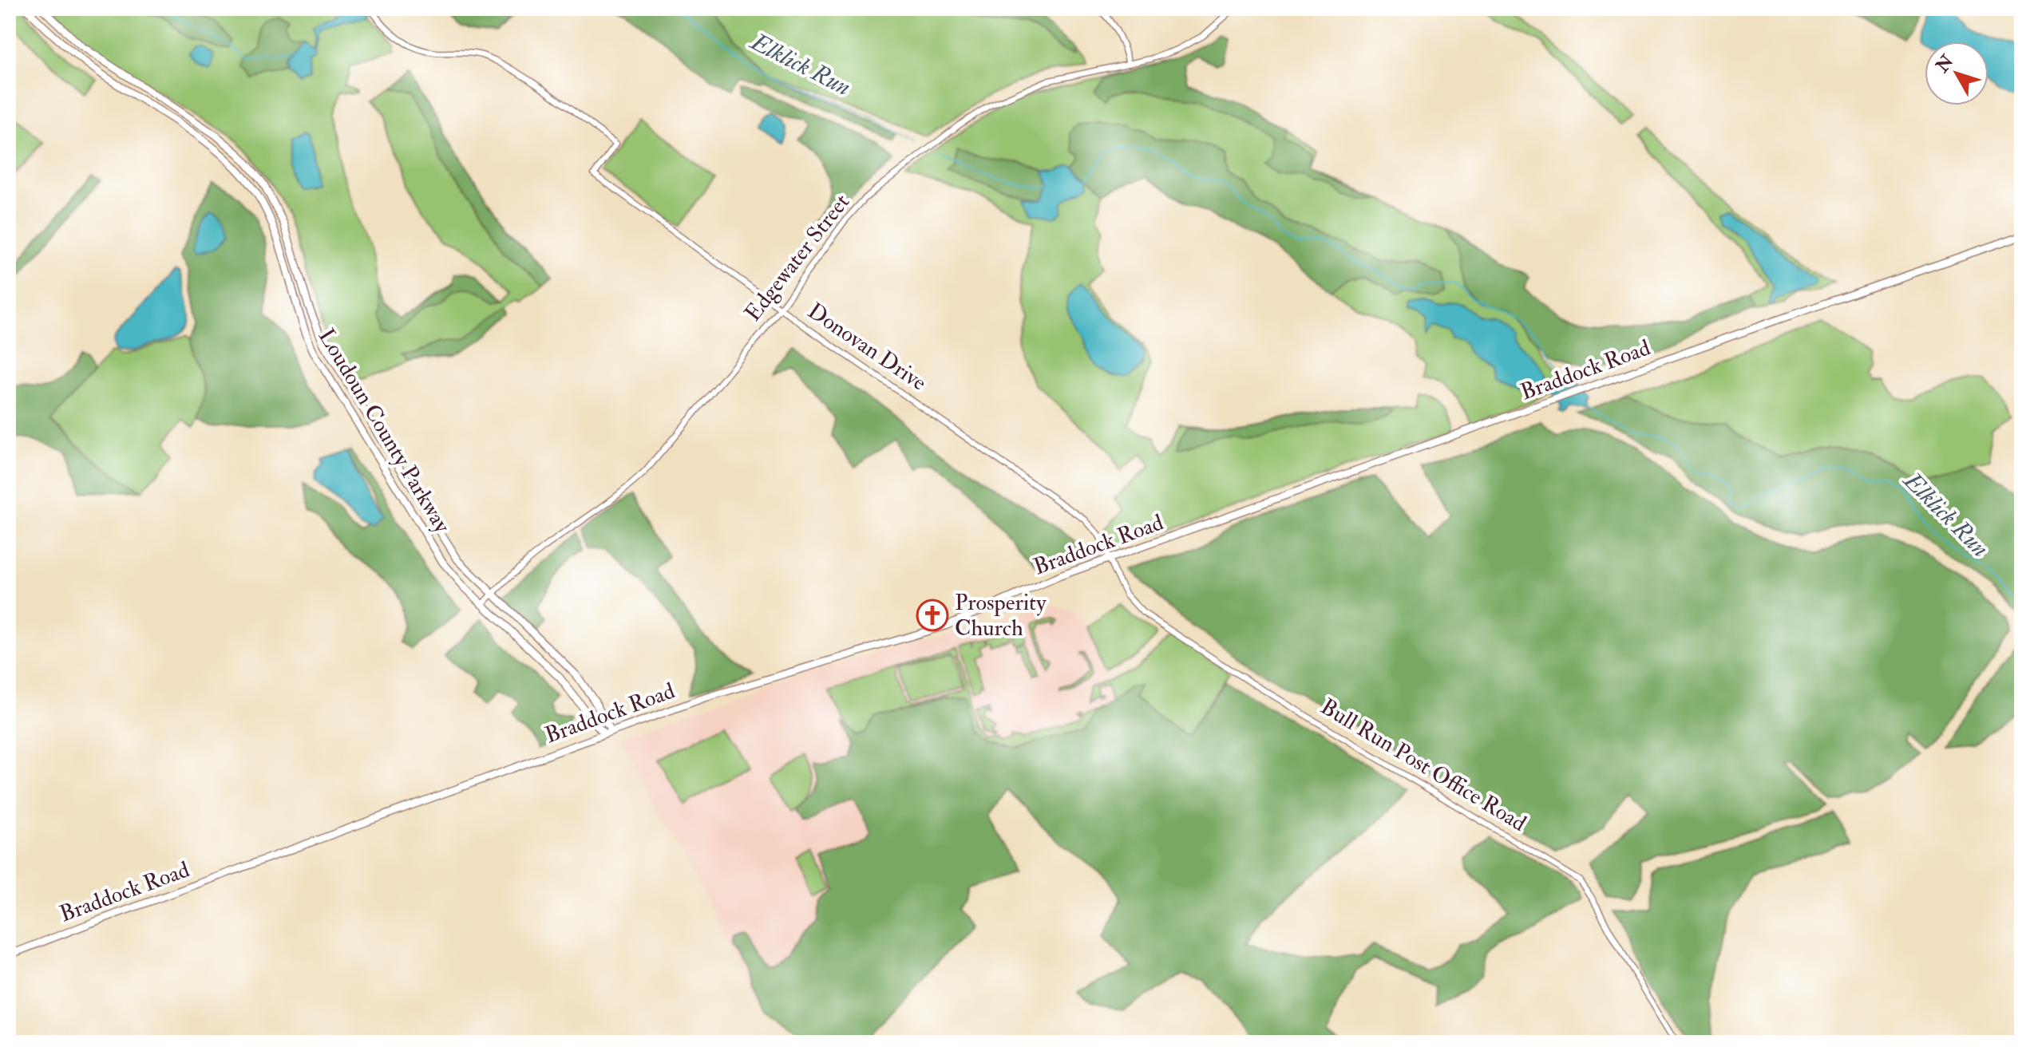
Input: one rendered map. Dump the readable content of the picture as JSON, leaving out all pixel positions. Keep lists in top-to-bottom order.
{
  "streets": {
    "main road": ["Braddock Road", "Loudoun County Parkway"],
    "street": ["Edgewater Street", "Donovan Drive", "Bull Run Post Office Road"]
  },
  "crossings": [
    ["Edgewater Street", "Donovan Drive"],
    ["Edgewater Street", "Loudoun County Parkway"],
    ["Donovan Drive", "Braddock Road"],
    ["Donovan Drive", "Bull Run Post Office Road"],
    ["Braddock Road", "Loudoun County Parkway"],
    ["Braddock Road", "Bull Run Post Office Road"]
  ],
  "water": ["Elklick Run"],
  "places": {
    "church": ["Prosperity Church"]
  },
  "north": "top left"
}
